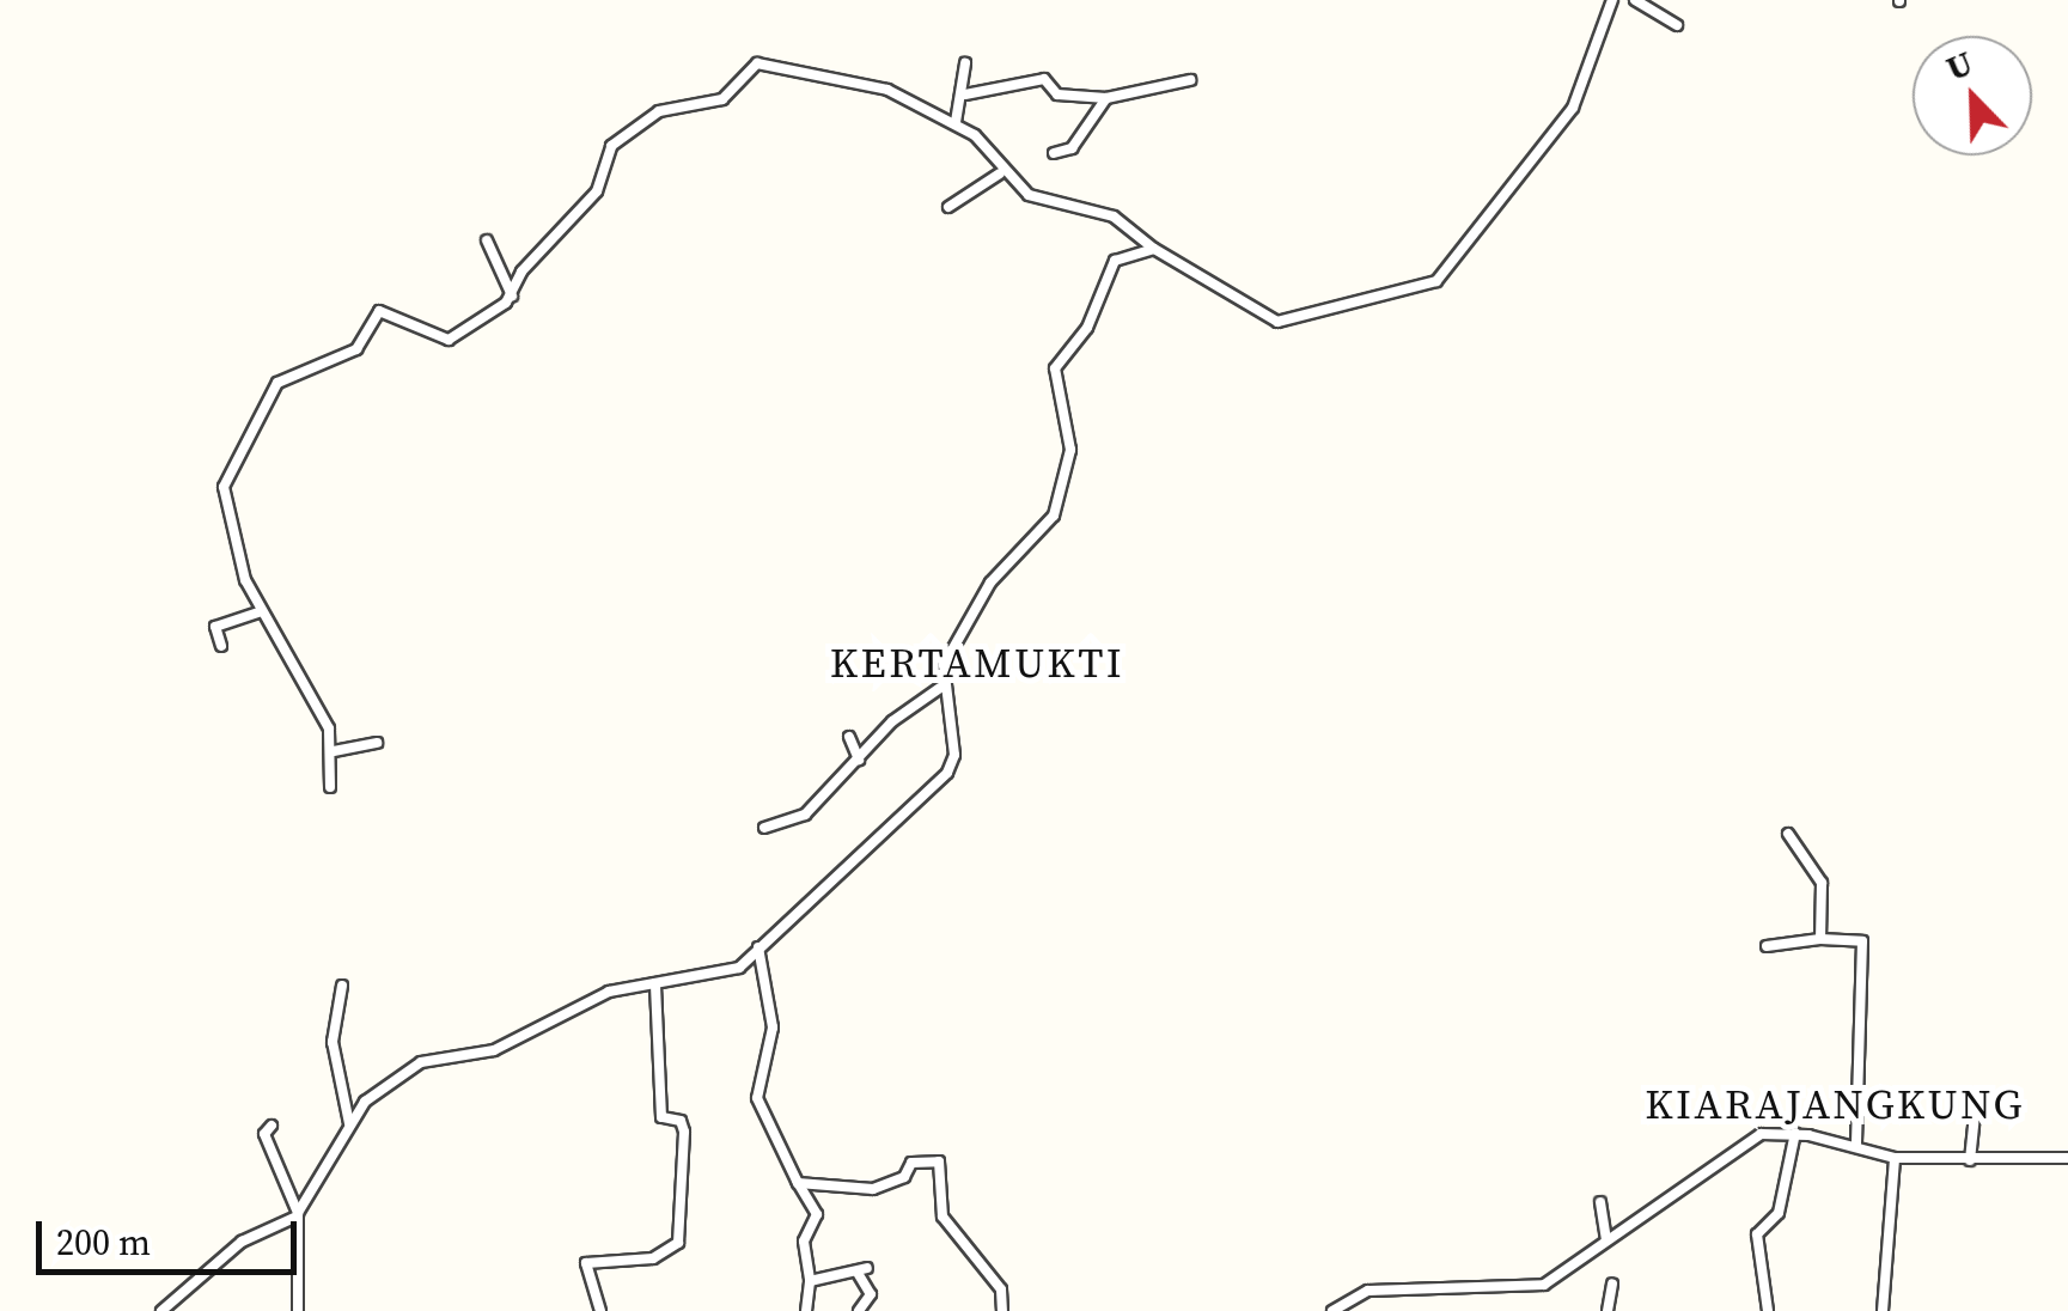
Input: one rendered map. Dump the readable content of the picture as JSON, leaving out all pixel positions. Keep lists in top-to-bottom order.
{
  "districts": ["KERTAMUKTI", "KIARAJANGKUNG"],
  "scale_bar": "200 m",
  "north": "top left"
}
